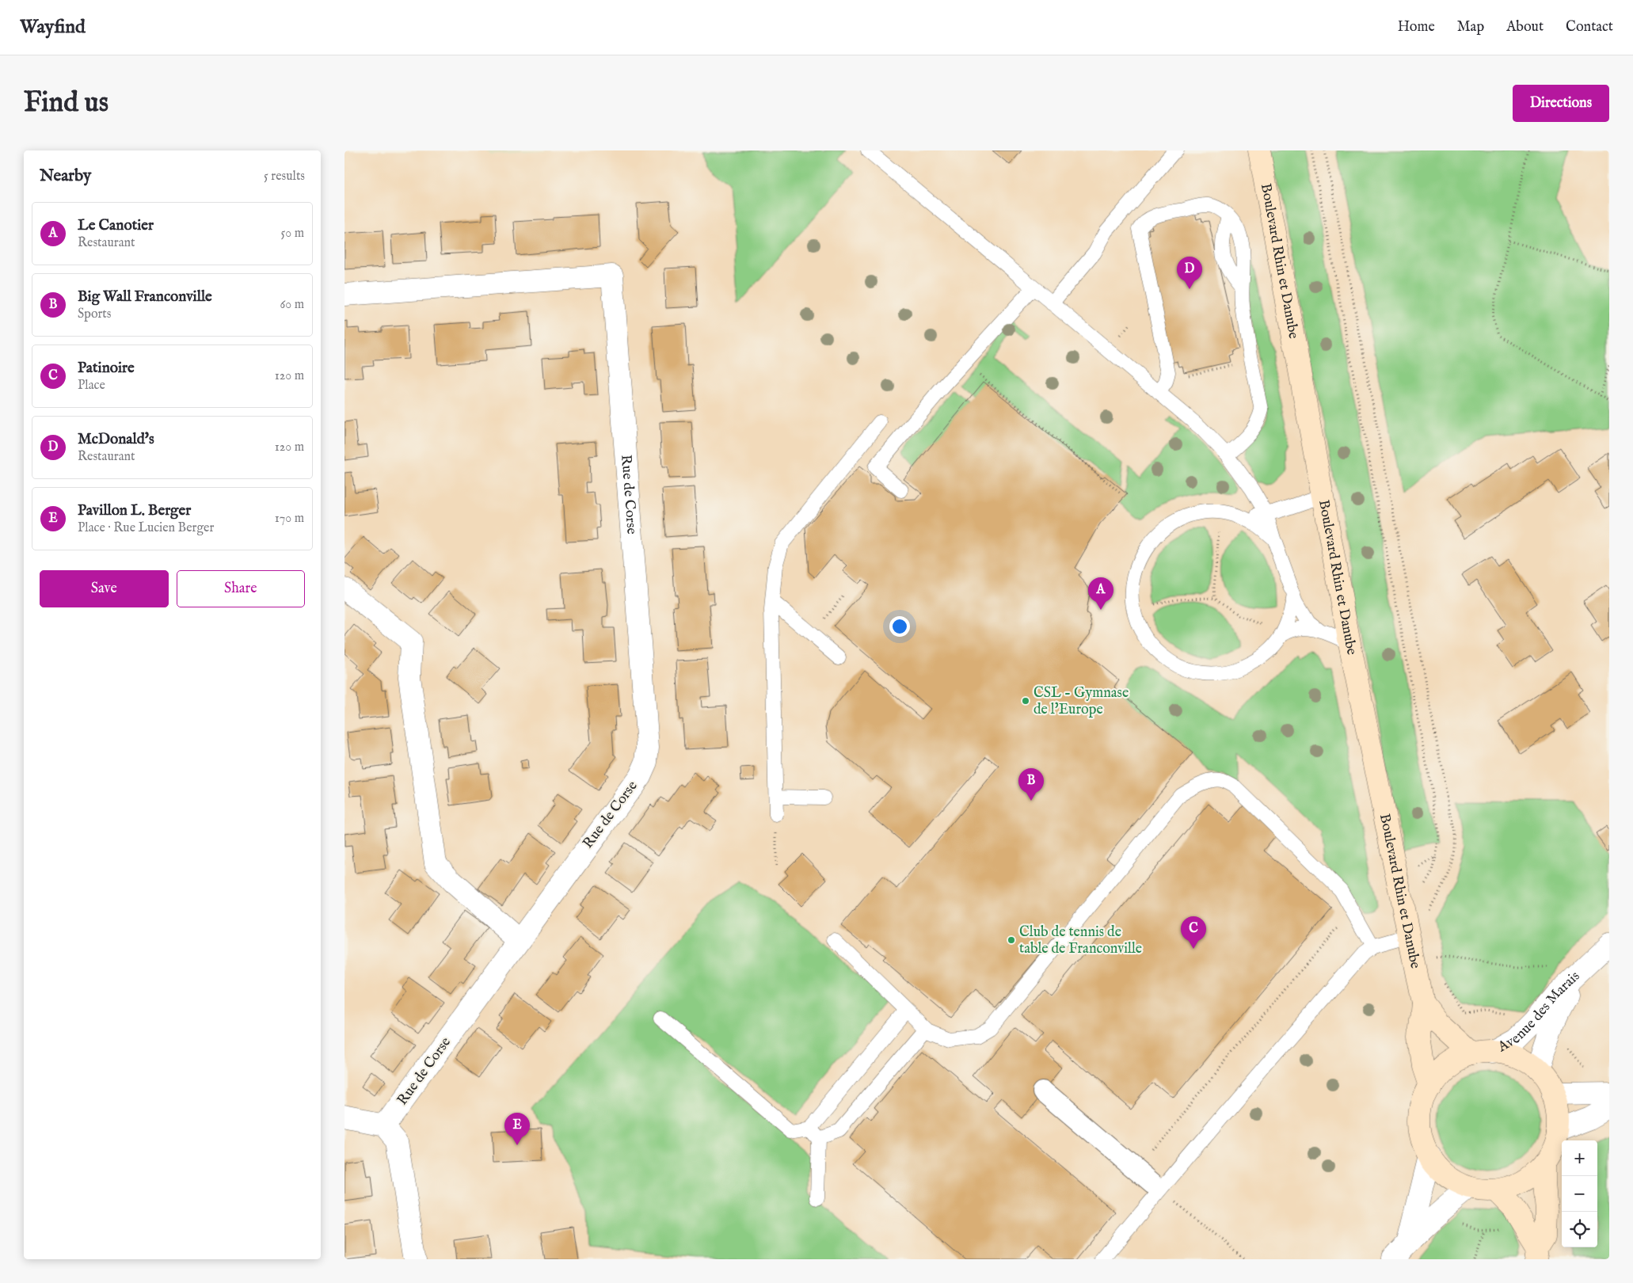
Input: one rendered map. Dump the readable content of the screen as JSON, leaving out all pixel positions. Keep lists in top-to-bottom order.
{
  "streets": {
    "main road": ["Boulevard Rhin et Danube"],
    "street": ["Rue de Corse", "Avenue des Marais"]
  },
  "crossings": [
    ["Boulevard Rhin et Danube", "Avenue des Marais"]
  ],
  "places": ["CSL - Gymnase de l'Europe", "Club de tennis de table de Franconville"],
  "page": {
    "header": "Wayfind",
    "nav": [
      "Home",
      "Map",
      "About",
      "Contact"
    ],
    "buttons": [
      "Directions",
      ["Save", "Share"]
    ],
    "title": "Find us",
    "heading": ["Nearby", "5 results"],
    "list": [
      {
        "mark": "A",
        "name": "Le Canotier",
        "note": "Restaurant",
        "value": "50 m"
      },
      {
        "mark": "B",
        "name": "Big Wall Franconville",
        "note": "Sports",
        "value": "60 m"
      },
      {
        "mark": "C",
        "name": "Patinoire",
        "note": "Place",
        "value": "120 m"
      },
      {
        "mark": "D",
        "name": "McDonald's",
        "note": "Restaurant",
        "value": "120 m"
      },
      {
        "mark": "E",
        "name": "Pavillon L. Berger",
        "note": "Place · Rue Lucien Berger",
        "value": "170 m"
      }
    ],
    "pins": [
      "D",
      "A",
      "B",
      "C",
      "E"
    ],
    "map_buttons": ["+", "−"]
  }
}
